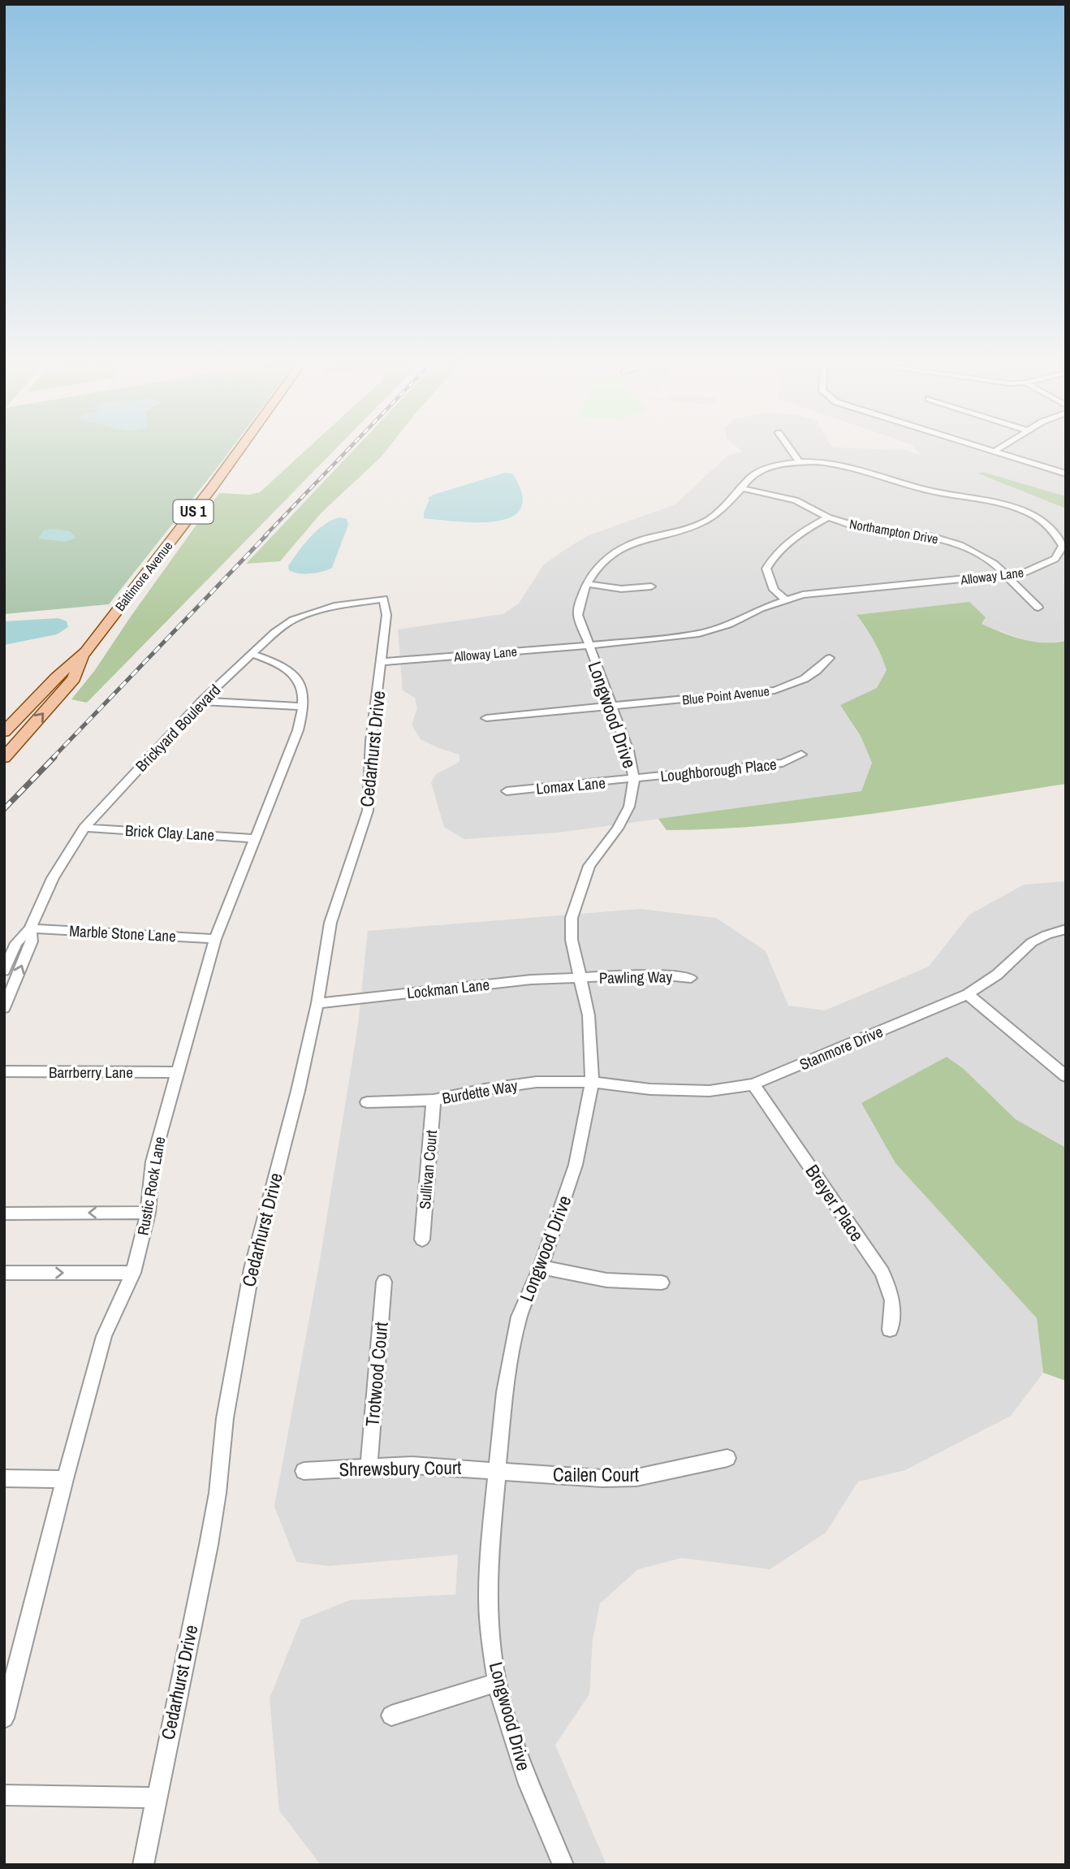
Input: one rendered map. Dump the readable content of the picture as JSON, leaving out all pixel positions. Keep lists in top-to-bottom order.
{
  "streets": {
    "main road": ["US 1", "Baltimore Avenue"],
    "street": [
      "Northampton Drive",
      "Alloway Lane",
      "Blue Point Avenue",
      "Longwood Drive",
      "Brickyard Boulevard",
      "Cedarhurst Drive",
      "Loughborough Place",
      "Lomax Lane",
      "Brick Clay Lane",
      "Marble Stone Lane",
      "Pawling Way",
      "Lockman Lane",
      "Stanmore Drive",
      "Barrberry Lane",
      "Burdette Way",
      "Sullivan Court",
      "Rustic Rock Lane",
      "Breyer Place",
      "Trotwood Court",
      "Shrewsbury Court",
      "Cailen Court"
    ]
  },
  "crossings": [
    ["Northampton Drive", "Alloway Lane"],
    ["Alloway Lane", "Longwood Drive"],
    ["Alloway Lane", "Cedarhurst Drive"],
    ["Blue Point Avenue", "Longwood Drive"],
    ["Longwood Drive", "Loughborough Place"],
    ["Longwood Drive", "Lomax Lane"],
    ["Longwood Drive", "Pawling Way"],
    ["Longwood Drive", "Lockman Lane"],
    ["Longwood Drive", "Stanmore Drive"],
    ["Longwood Drive", "Burdette Way"],
    ["Longwood Drive", "Shrewsbury Court"],
    ["Longwood Drive", "Cailen Court"],
    ["Brickyard Boulevard", "Cedarhurst Drive"],
    ["Brickyard Boulevard", "Brick Clay Lane"],
    ["Brickyard Boulevard", "Marble Stone Lane"],
    ["Cedarhurst Drive", "Lockman Lane"],
    ["Loughborough Place", "Lomax Lane"],
    ["Brick Clay Lane", "Rustic Rock Lane"],
    ["Marble Stone Lane", "Rustic Rock Lane"],
    ["Pawling Way", "Lockman Lane"],
    ["Stanmore Drive", "Burdette Way"],
    ["Stanmore Drive", "Breyer Place"],
    ["Barrberry Lane", "Rustic Rock Lane"],
    ["Burdette Way", "Sullivan Court"],
    ["Trotwood Court", "Shrewsbury Court"],
    ["Shrewsbury Court", "Cailen Court"]
  ]
}
